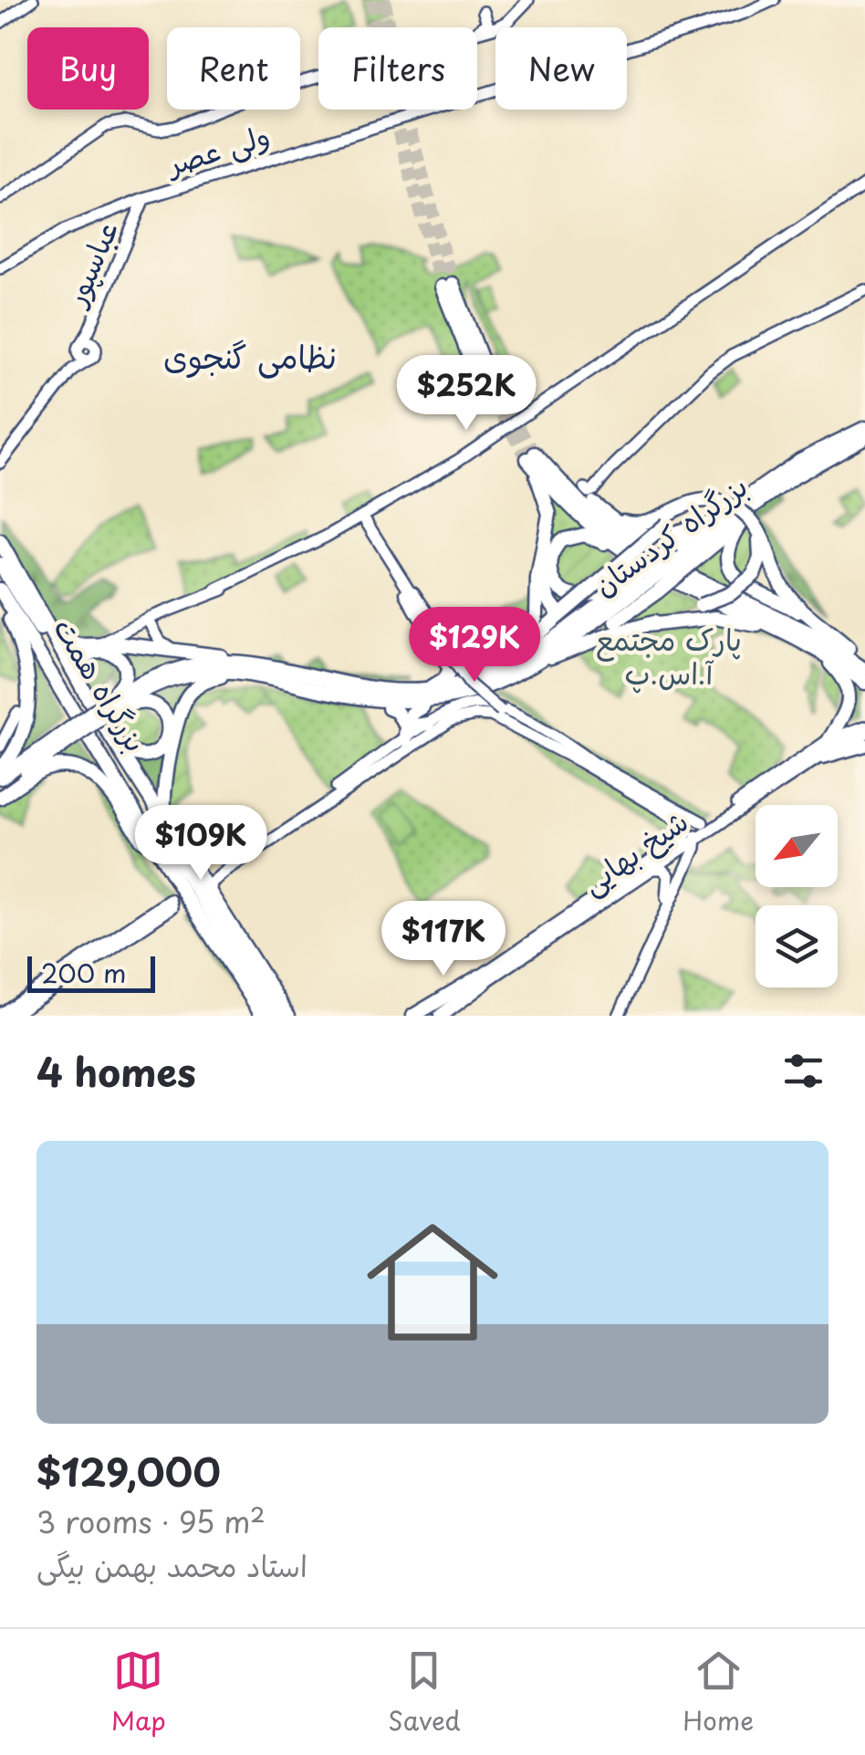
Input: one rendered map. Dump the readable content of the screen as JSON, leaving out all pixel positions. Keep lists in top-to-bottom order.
{
  "streets": {
    "highway": ["بزرگراه کردستان", "بزرگراه همت"],
    "main road": ["ولی عصر", "عباسپور", "شیخ بهایی"]
  },
  "crossings": [
    ["ولی عصر", "عباسپور"]
  ],
  "districts": ["نظامی گنجوی"],
  "parks": ["پارک مجتمع آ.اس.پ"],
  "scale_bar": "200 m",
  "north": "bottom left",
  "page": {
    "chip": [
      "Buy",
      "Rent",
      "Filters",
      "New"
    ],
    "price": [
      "$252K",
      "$129K",
      "$109K",
      "$117K"
    ],
    "scale": "200 m",
    "heading": "4 homes",
    "list": [
      {
        "name": "$129,000",
        "note": "3 rooms · 95 m² · استاد محمد بهمن بیگی"
      }
    ],
    "tabs": ["Map", "Saved", "Home"]
  }
}
